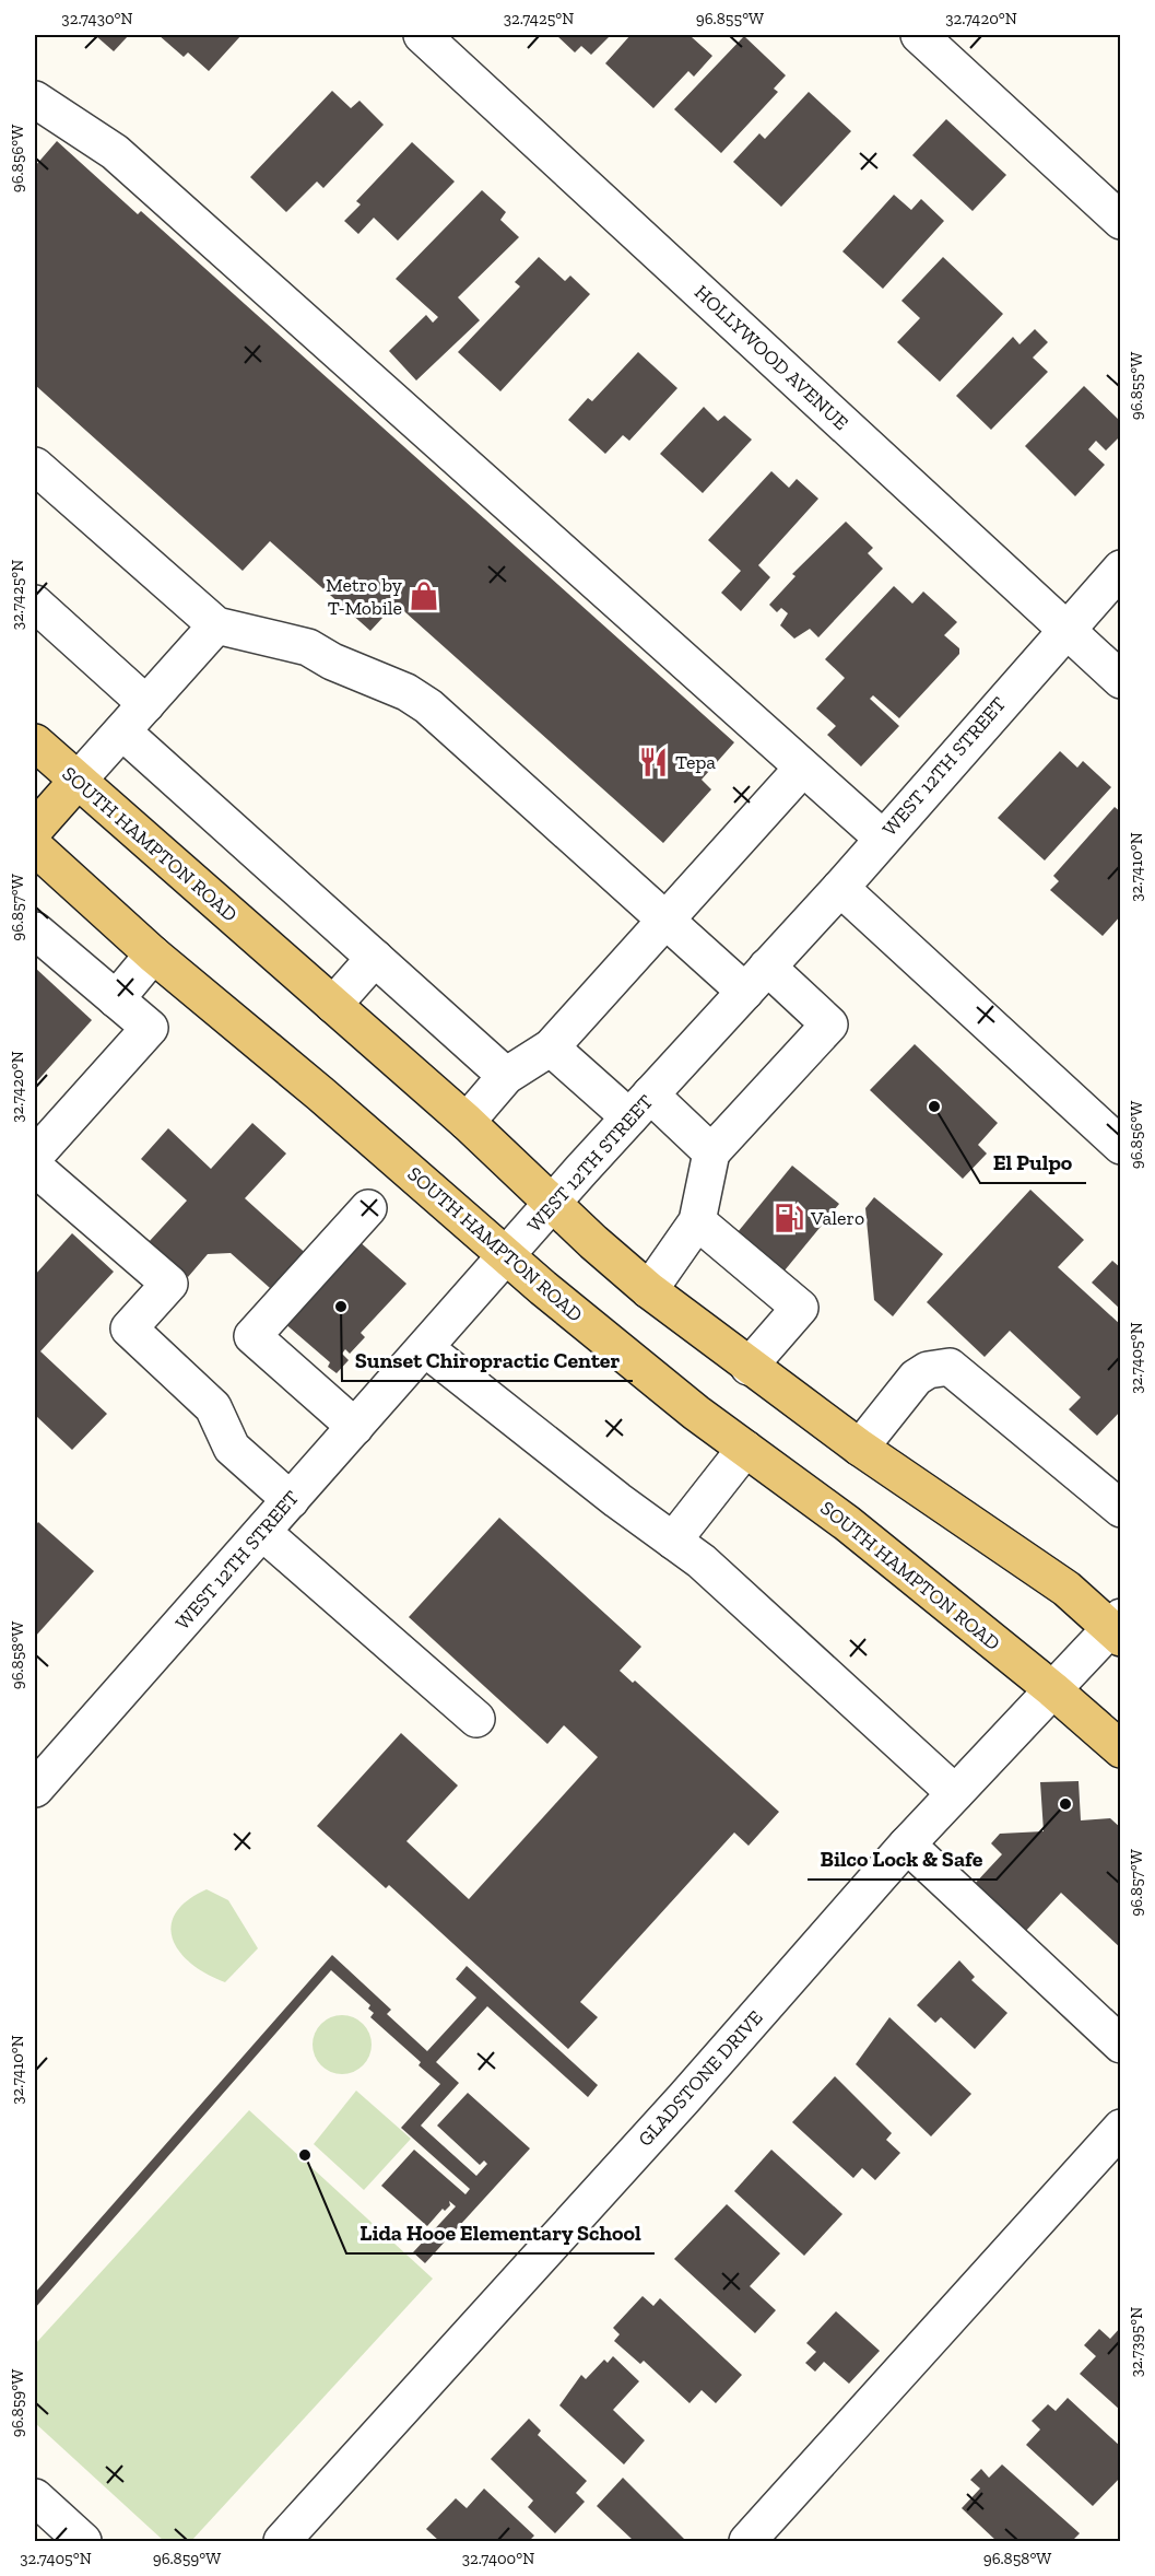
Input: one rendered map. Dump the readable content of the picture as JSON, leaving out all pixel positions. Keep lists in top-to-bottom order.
{
  "streets": {
    "main road": ["SOUTH HAMPTON ROAD"],
    "street": ["HOLLYWOOD AVENUE", "WEST 12TH STREET", "GLADSTONE DRIVE"]
  },
  "crossings": [
    ["HOLLYWOOD AVENUE", "WEST 12TH STREET"],
    ["WEST 12TH STREET", "SOUTH HAMPTON ROAD"],
    ["SOUTH HAMPTON ROAD", "GLADSTONE DRIVE"]
  ],
  "places": {
    "shop": ["Metro by T-Mobile"],
    "restaurant": ["Tepa"],
    "other": [
      "El Pulpo",
      "Sunset Chiropractic Center",
      "Bilco Lock & Safe",
      "Lida Hooe Elementary School"
    ],
    "fuel station": ["Valero"]
  },
  "coordinates": [
    "32.7430°N",
    "32.7425°N",
    "96.855°W",
    "32.7420°N",
    "96.856°W",
    "32.7410°N",
    "96.857°W",
    "32.7405°N",
    "96.858°W",
    "32.7395°N",
    "96.859°W",
    "32.7400°N"
  ]
}
